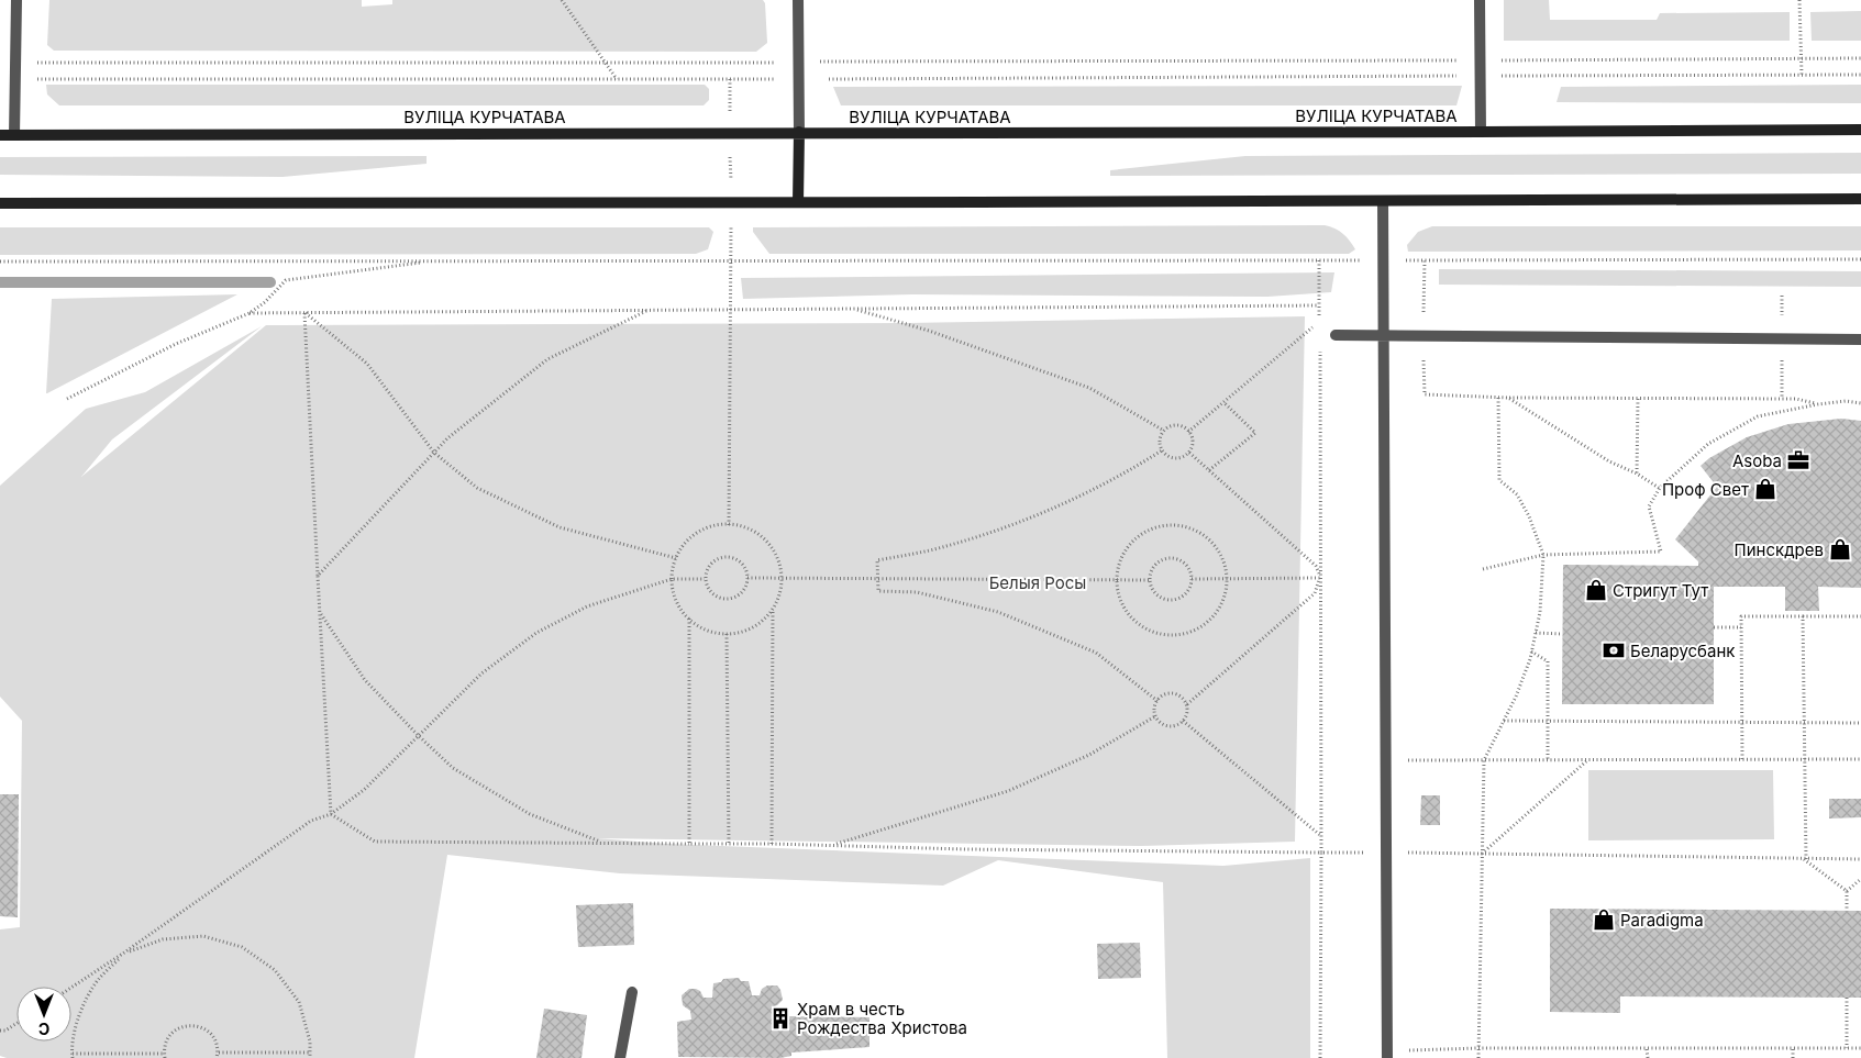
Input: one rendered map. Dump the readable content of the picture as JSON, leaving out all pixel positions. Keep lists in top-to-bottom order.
{
  "streets": {
    "main road": ["ВУЛІЦА КУРЧАТАВА"]
  },
  "parks": ["Белыя Росы"],
  "places": {
    "office": ["Asoba"],
    "shop": [
      "Проф Свет",
      "Пинскдрев",
      "Стригут Тут",
      "Paradigma"
    ],
    "bank": ["Беларусбанк"],
    "building": ["Храм в честь Рождества Христова"]
  },
  "north": "bottom"
}
